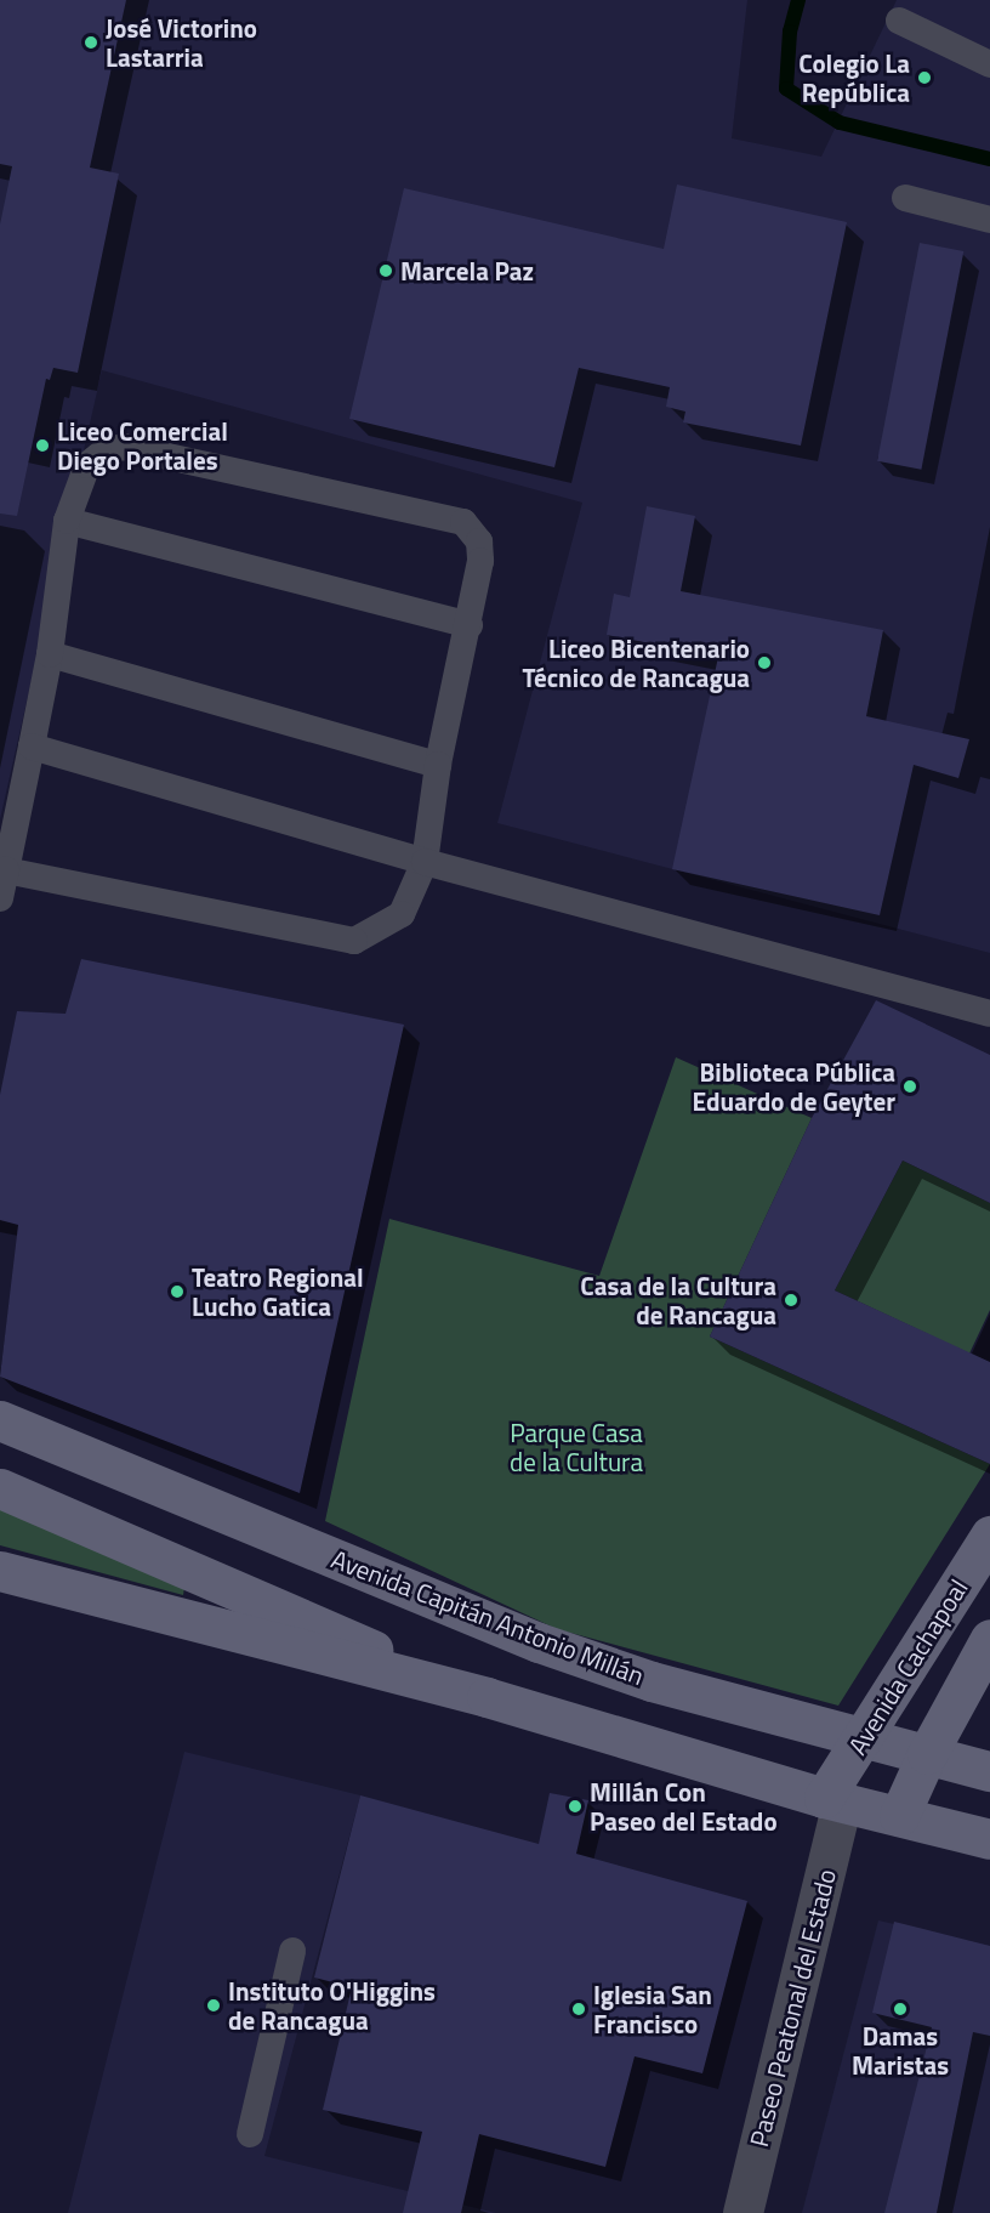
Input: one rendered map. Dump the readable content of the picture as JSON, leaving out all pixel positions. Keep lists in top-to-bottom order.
{
  "streets": {
    "main road": ["Avenida Capitán Antonio Millán", "Avenida Cachapoal"],
    "street": ["Paseo Peatonal del Estado"]
  },
  "crossings": [
    ["Avenida Capitán Antonio Millán", "Avenida Cachapoal"],
    ["Avenida Cachapoal", "Paseo Peatonal del Estado"]
  ],
  "parks": ["Parque Casa de la Cultura"],
  "places": [
    "José Victorino Lastarria",
    "Colegio La República",
    "Marcela Paz",
    "Liceo Comercial Diego Portales",
    "Liceo Bicentenario Técnico de Rancagua",
    "Biblioteca Pública Eduardo de Geyter",
    "Teatro Regional Lucho Gatica",
    "Casa de la Cultura de Rancagua",
    "Millán Con Paseo del Estado",
    "Instituto O'Higgins de Rancagua",
    "Iglesia San Francisco",
    "Damas Maristas"
  ]
}
